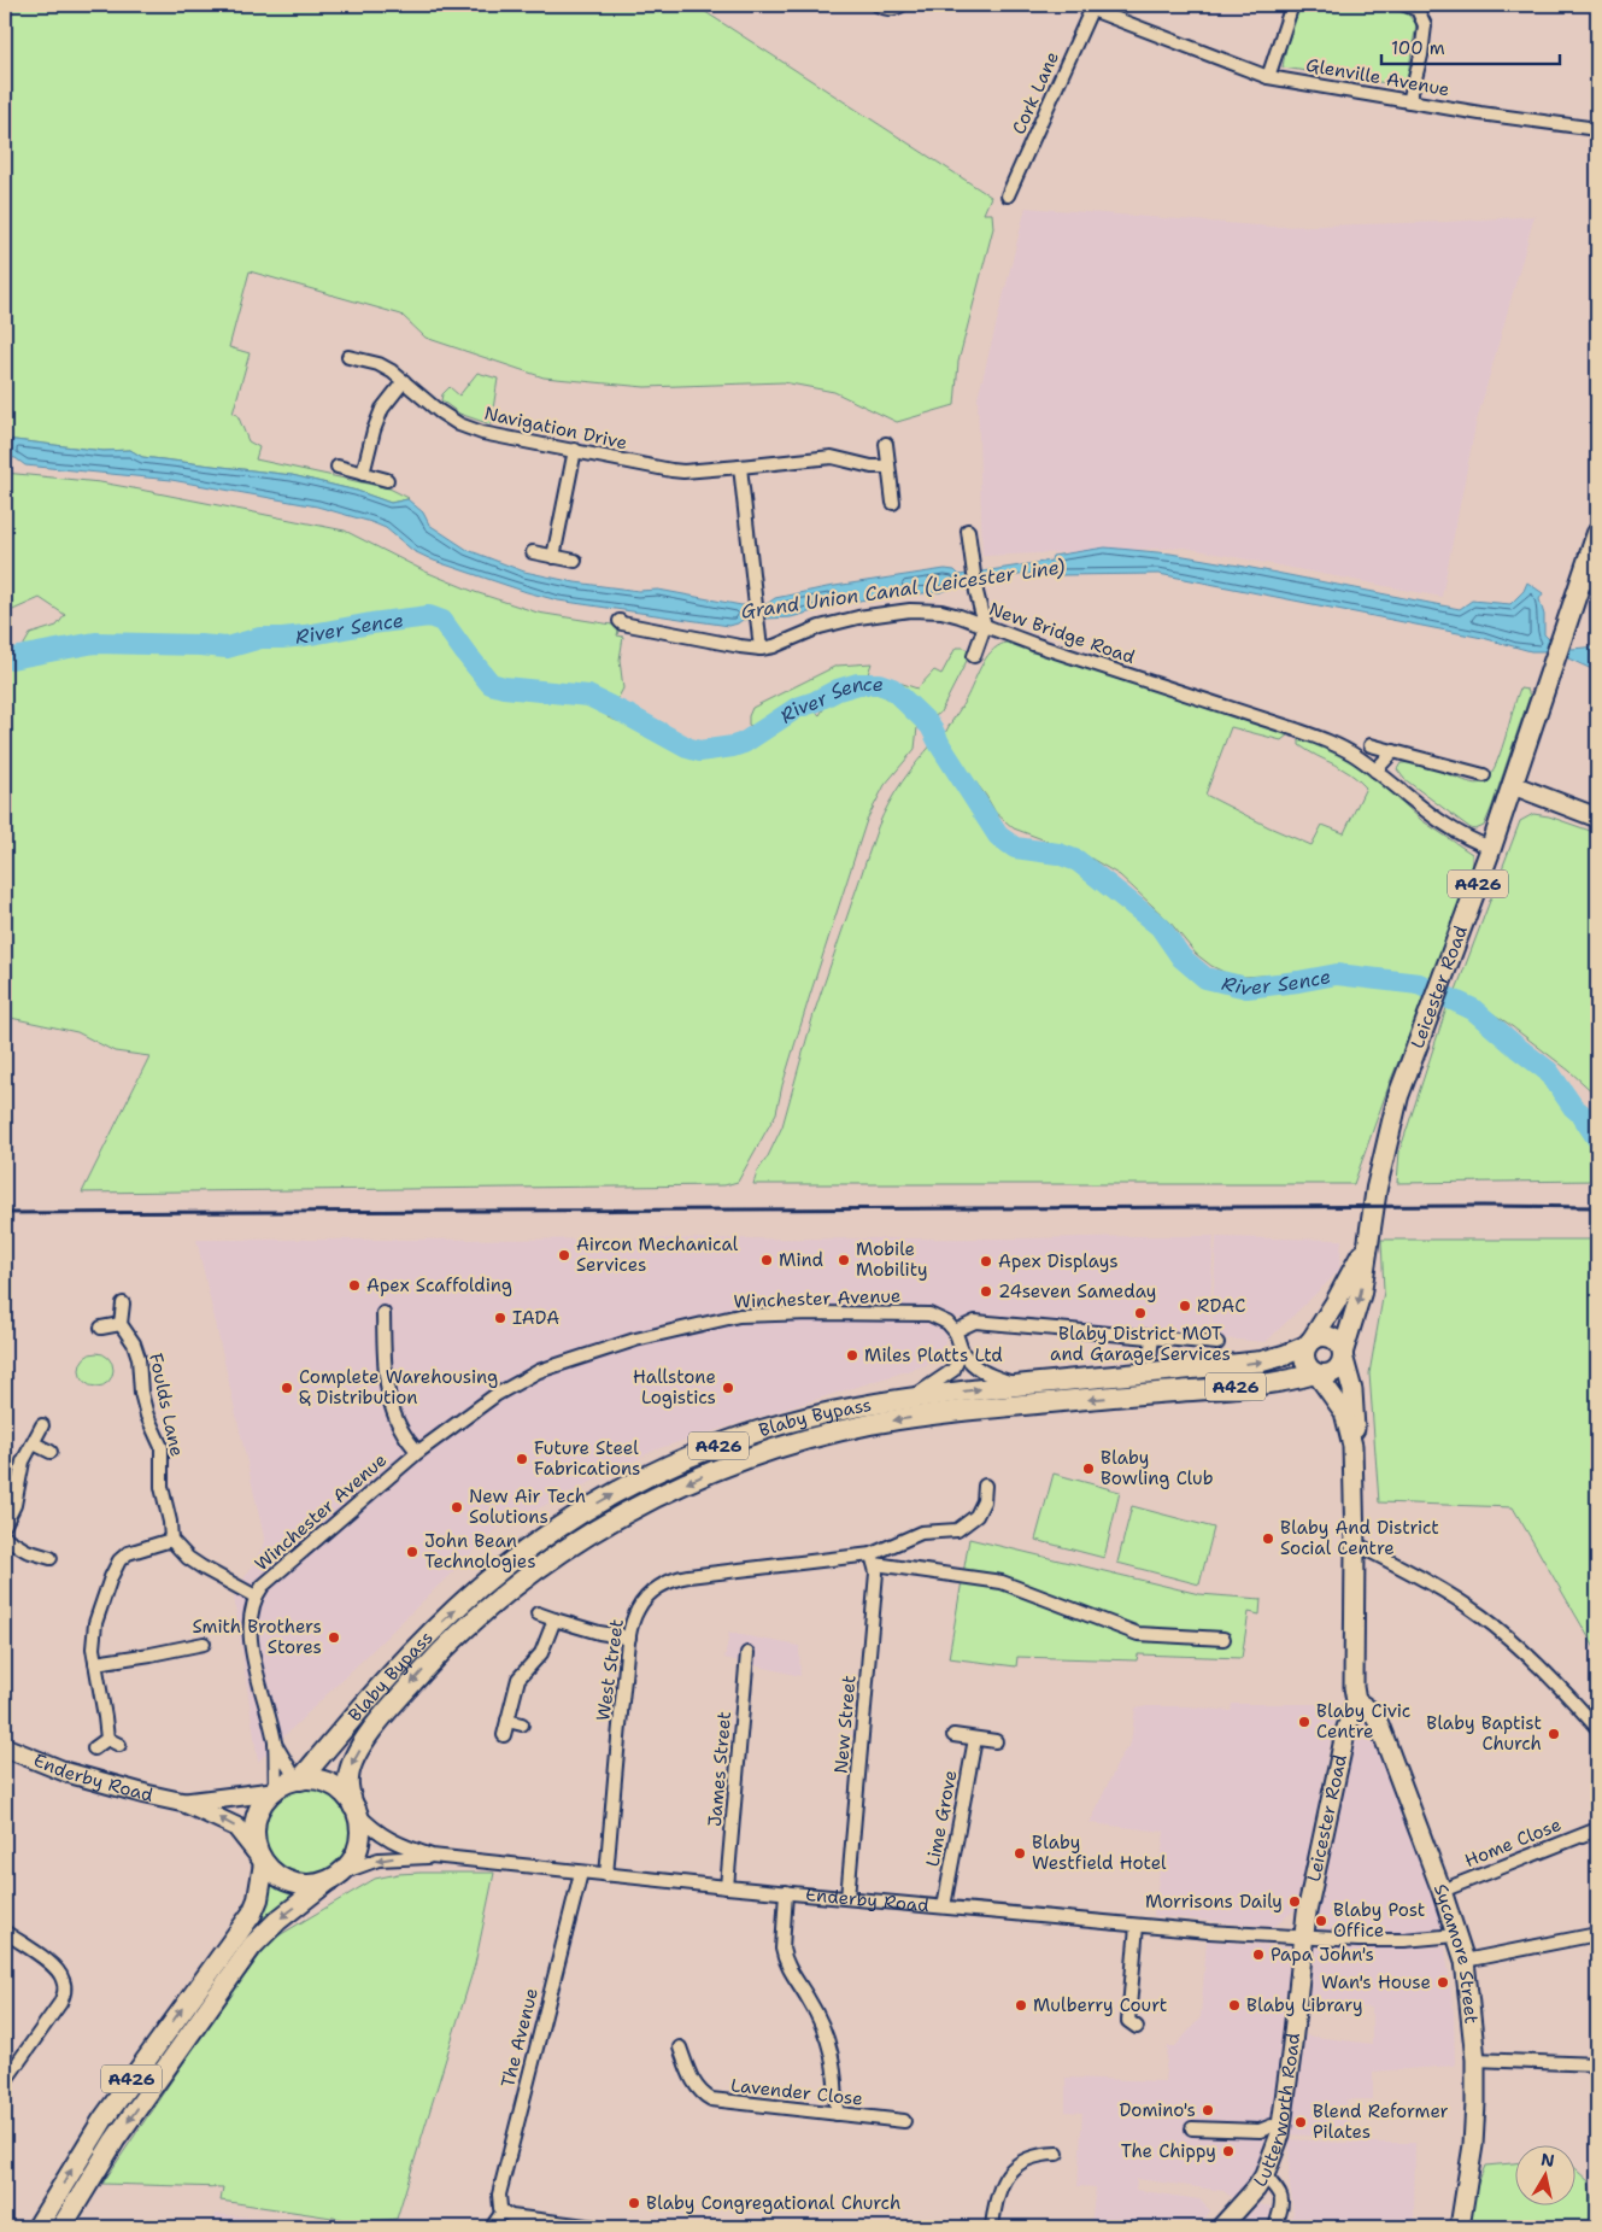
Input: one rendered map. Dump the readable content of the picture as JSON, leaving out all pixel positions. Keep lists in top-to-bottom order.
{
  "streets": {
    "main road": ["A426", "Leicester Road", "Blaby Bypass"],
    "street": [
      "Glenville Avenue",
      "Cork Lane",
      "Navigation Drive",
      "New Bridge Road",
      "Winchester Avenue",
      "Foulds Lane",
      "West Street",
      "New Street",
      "James Street",
      "Enderby Road",
      "Lime Grove",
      "Home Close",
      "Sycamore Street",
      "The Avenue",
      "Lavender Close",
      "Lutterworth Road"
    ]
  },
  "crossings": [
    ["Glenville Avenue", "Cork Lane"],
    ["New Bridge Road", "Leicester Road"],
    ["A426", "Leicester Road"],
    ["A426", "Winchester Avenue"],
    ["A426", "Blaby Bypass"],
    ["A426", "Enderby Road"],
    ["Leicester Road", "Blaby Bypass"],
    ["Leicester Road", "Enderby Road"],
    ["Leicester Road", "Sycamore Street"],
    ["Leicester Road", "Lutterworth Road"],
    ["Winchester Avenue", "Blaby Bypass"],
    ["Winchester Avenue", "Enderby Road"],
    ["Blaby Bypass", "Enderby Road"],
    ["West Street", "New Street"],
    ["West Street", "Enderby Road"],
    ["New Street", "Enderby Road"],
    ["James Street", "Enderby Road"],
    ["Enderby Road", "Lime Grove"],
    ["Enderby Road", "Sycamore Street"],
    ["Enderby Road", "The Avenue"],
    ["Home Close", "Sycamore Street"]
  ],
  "water": ["Grand Union Canal (Leicester Line)", "River Sence"],
  "places": [
    "Aircon Mechanical Services",
    "Mind",
    "Mobile Mobility",
    "Apex Displays",
    "Apex Scaffolding",
    "24seven Sameday",
    "RDAC",
    "Blaby District MOT and Garage Services",
    "IADA",
    "Miles Platts Ltd",
    "Complete Warehousing & Distribution",
    "Hallstone Logistics",
    "Future Steel Fabrications",
    "Blaby Bowling Club",
    "New Air Tech Solutions",
    "Blaby And District Social Centre",
    "John Bean Technologies",
    "Smith Brothers Stores",
    "Blaby Civic Centre",
    "Blaby Baptist Church",
    "Blaby Westfield Hotel",
    "Morrisons Daily",
    "Blaby Post Office",
    "Papa John's",
    "Wan's House",
    "Mulberry Court",
    "Blaby Library",
    "Domino's",
    "Blend Reformer Pilates",
    "The Chippy",
    "Blaby Congregational Church"
  ],
  "scale_bar": "100 m",
  "north": "top"
}
